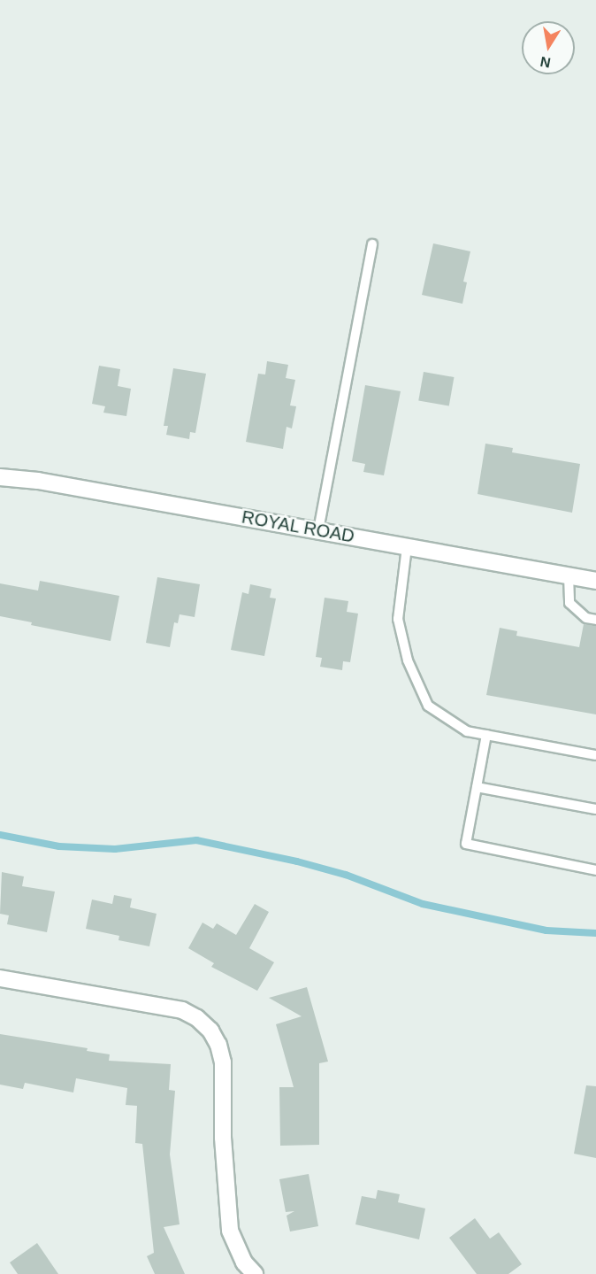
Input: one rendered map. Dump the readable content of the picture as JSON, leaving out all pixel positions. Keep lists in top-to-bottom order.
{
  "streets": {
    "street": ["ROYAL ROAD"]
  },
  "north": "bottom"
}
